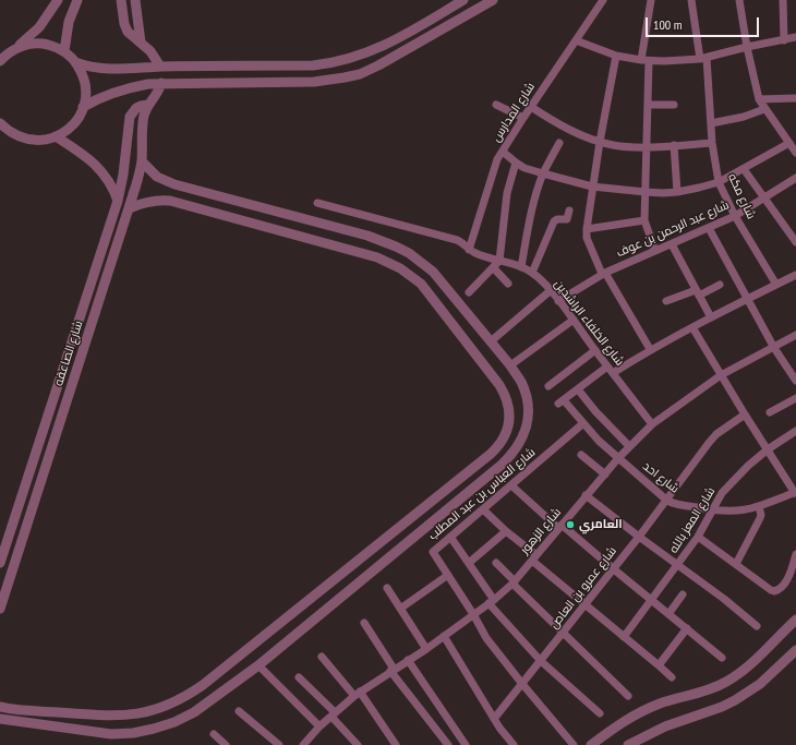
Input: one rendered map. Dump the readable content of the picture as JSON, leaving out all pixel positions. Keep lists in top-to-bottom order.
{
  "streets": {
    "street": [
      "شارع المدارس",
      "شارع مكه",
      "شارع عبد الرحمن بن عوف",
      "شارع الخلفاء الراشدين",
      "شارع الصاعقه",
      "شارع احد",
      "شارع العباس بن عبد المطلب",
      "شارع المعز بالله",
      "شارع الزهور",
      "شارع عمرو بن العاص"
    ]
  },
  "crossings": [
    ["شارع المدارس", "شارع الخلفاء الراشدين"],
    ["شارع مكه", "شارع عبد الرحمن بن عوف"],
    ["شارع عبد الرحمن بن عوف", "شارع الخلفاء الراشدين"],
    ["شارع الخلفاء الراشدين", "شارع الزهور"],
    ["شارع احد", "شارع العباس بن عبد المطلب"],
    ["شارع احد", "شارع المعز بالله"],
    ["شارع احد", "شارع الزهور"],
    ["شارع احد", "شارع عمرو بن العاص"],
    ["شارع العباس بن عبد المطلب", "شارع الزهور"],
    ["شارع العباس بن عبد المطلب", "شارع عمرو بن العاص"]
  ],
  "places": ["العامري"],
  "scale_bar": "100 m"
}
